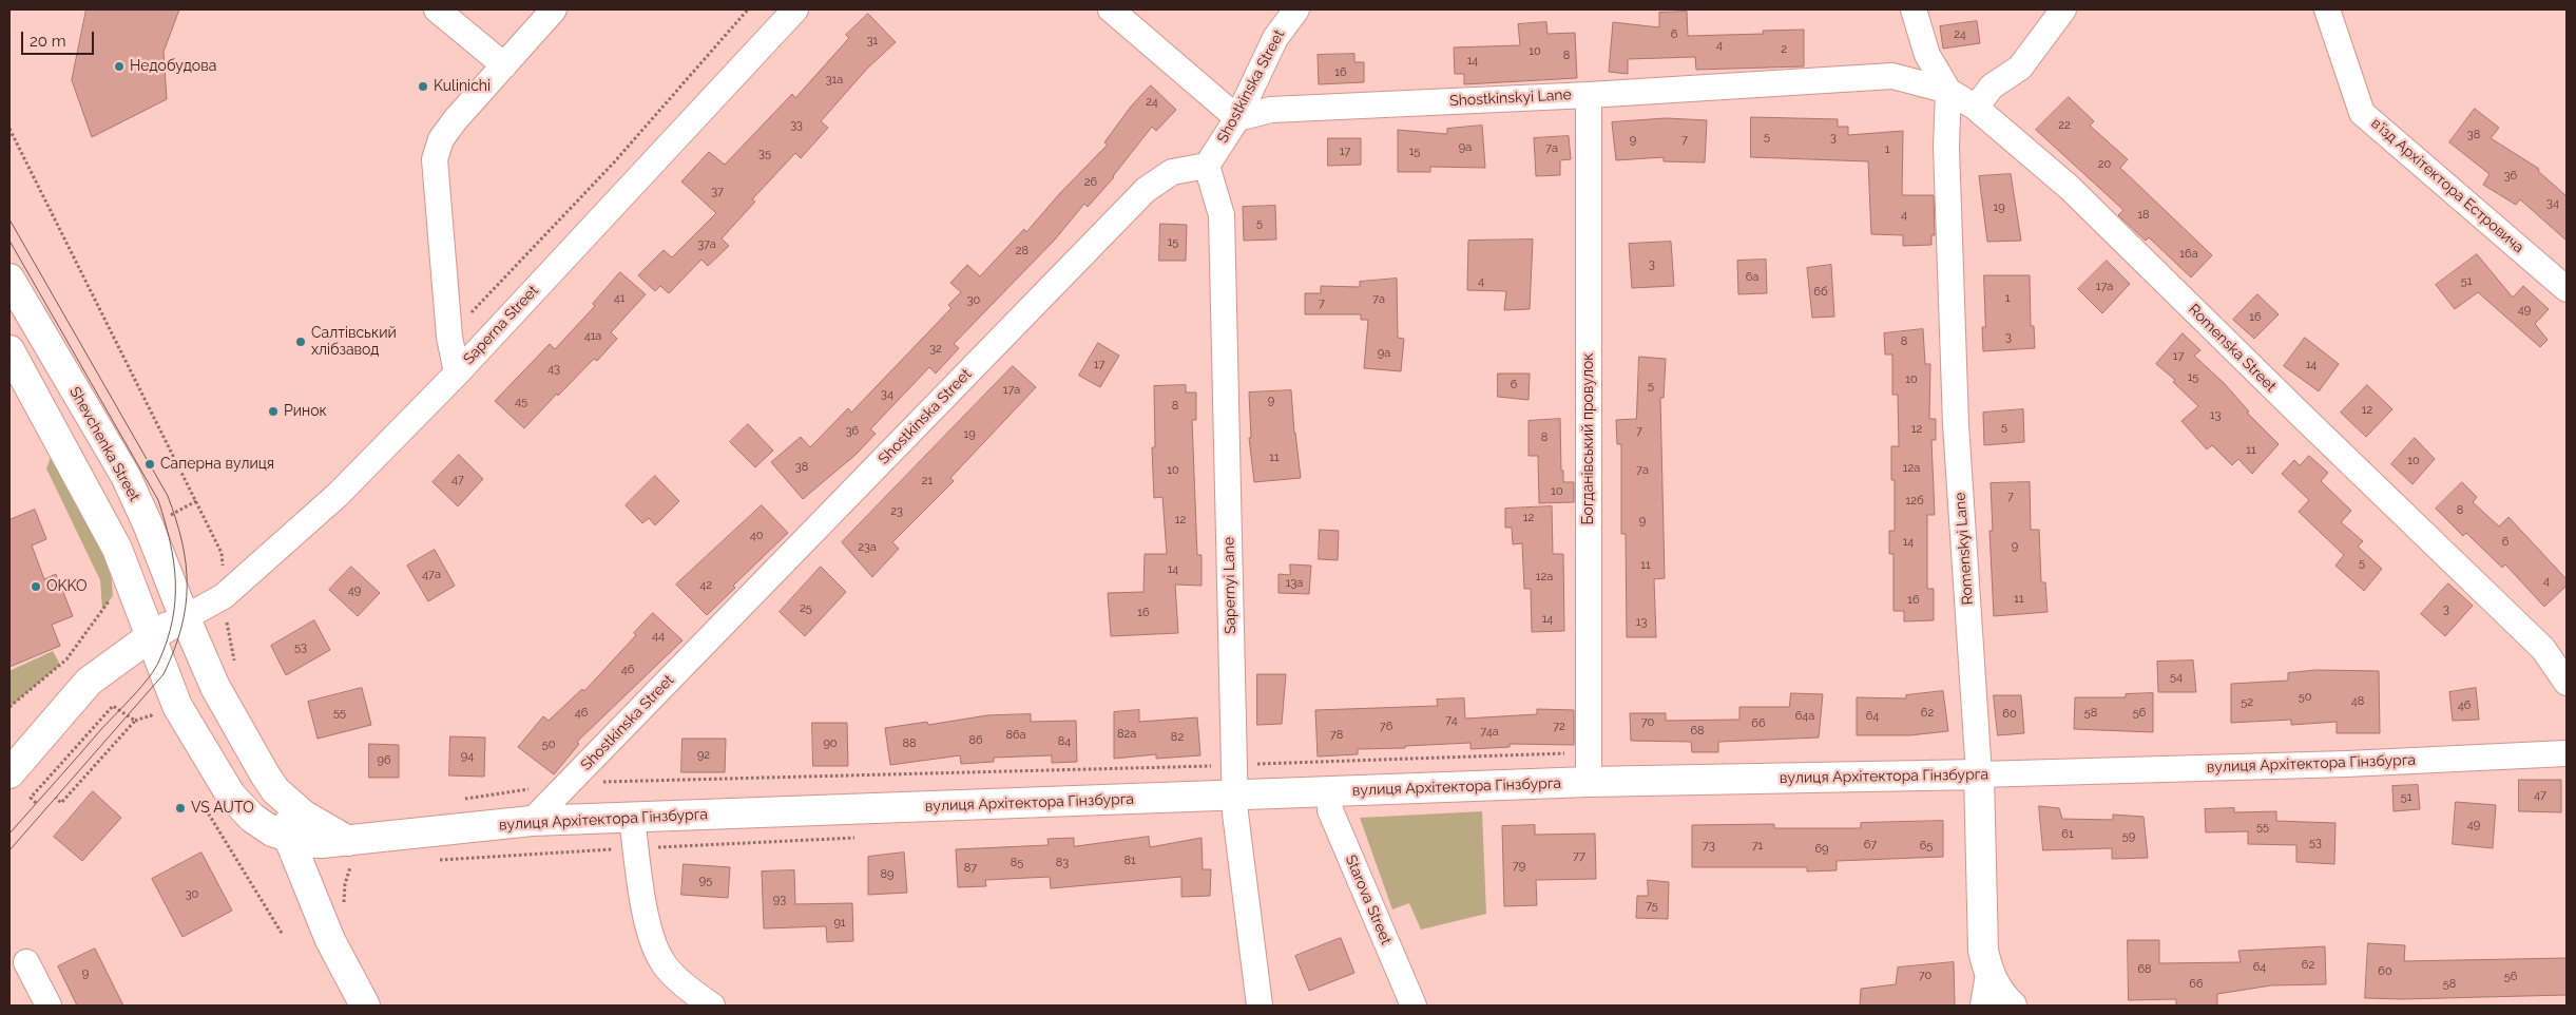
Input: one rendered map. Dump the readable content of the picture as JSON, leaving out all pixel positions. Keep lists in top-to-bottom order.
{
  "streets": {
    "main road": ["Shevchenka Street", "Romenskyi Lane", "вулиця Архітектора Гінзбурга"],
    "street": [
      "Shostkinska Street",
      "Shostkinskyi Lane",
      "в’їзд Архітектора Естровича",
      "Saperna Street",
      "Romenska Street",
      "Богданівський провулок",
      "Sapernyi Lane",
      "Starova Street"
    ]
  },
  "crossings": [
    ["Shostkinska Street", "Shostkinskyi Lane"],
    ["Shostkinska Street", "Sapernyi Lane"],
    ["Shostkinska Street", "вулиця Архітектора Гінзбурга"],
    ["Shostkinskyi Lane", "Romenska Street"],
    ["Shostkinskyi Lane", "Богданівський провулок"],
    ["Shostkinskyi Lane", "Romenskyi Lane"],
    ["Saperna Street", "Shevchenka Street"],
    ["Romenska Street", "Romenskyi Lane"],
    ["Богданівський провулок", "вулиця Архітектора Гінзбурга"],
    ["Shevchenka Street", "вулиця Архітектора Гінзбурга"],
    ["Romenskyi Lane", "вулиця Архітектора Гінзбурга"],
    ["Sapernyi Lane", "вулиця Архітектора Гінзбурга"],
    ["вулиця Архітектора Гінзбурга", "Starova Street"]
  ],
  "places": [
    "Недобудова",
    "Kulinichi",
    "Салтівський хлібзавод",
    "Ринок",
    "Саперна вулиця",
    "OKKO",
    "VS AUTO"
  ],
  "house_numbers": [
    "6",
    "24",
    "31",
    "4",
    "2",
    "10",
    "8",
    "14",
    "16",
    "31а",
    "24",
    "33",
    "22",
    "38",
    "5",
    "3",
    "9",
    "7",
    "9а",
    "7а",
    "1",
    "17",
    "15",
    "35",
    "20",
    "36",
    "26",
    "37",
    "34",
    "19",
    "4",
    "18",
    "5",
    "15",
    "37а",
    "28",
    "16а",
    "3",
    "6а",
    "4",
    "51",
    "17а",
    "6б",
    "41",
    "1",
    "7а",
    "30",
    "7",
    "49",
    "16",
    "41а",
    "3",
    "8",
    "32",
    "9а",
    "17",
    "17",
    "14",
    "43",
    "15",
    "10",
    "6",
    "5",
    "17а",
    "34",
    "9",
    "45",
    "8",
    "12",
    "13",
    "5",
    "12",
    "36",
    "7",
    "19",
    "8",
    "11",
    "11",
    "10",
    "38",
    "12а",
    "10",
    "7а",
    "47",
    "21",
    "10",
    "7",
    "12б",
    "8",
    "23",
    "12",
    "12",
    "9",
    "40",
    "14",
    "6",
    "9",
    "23а",
    "5",
    "11",
    "14",
    "47а",
    "12а",
    "4",
    "13а",
    "42",
    "49",
    "11",
    "16",
    "25",
    "3",
    "16",
    "14",
    "13",
    "44",
    "53",
    "46",
    "54",
    "50",
    "48",
    "52",
    "46",
    "55",
    "46",
    "62",
    "58",
    "56",
    "60",
    "64а",
    "64",
    "74",
    "70",
    "66",
    "76",
    "72",
    "68",
    "74а",
    "82а",
    "86а",
    "78",
    "82",
    "86",
    "84",
    "90",
    "88",
    "50",
    "92",
    "94",
    "96",
    "47",
    "51",
    "49",
    "55",
    "61",
    "59",
    "53",
    "67",
    "73",
    "71",
    "65",
    "69",
    "77",
    "81",
    "85",
    "83",
    "79",
    "87",
    "89",
    "95",
    "30",
    "93",
    "75",
    "91",
    "62",
    "64",
    "68",
    "60",
    "9",
    "70",
    "56",
    "66",
    "58"
  ],
  "scale_bar": "20 m"
}
